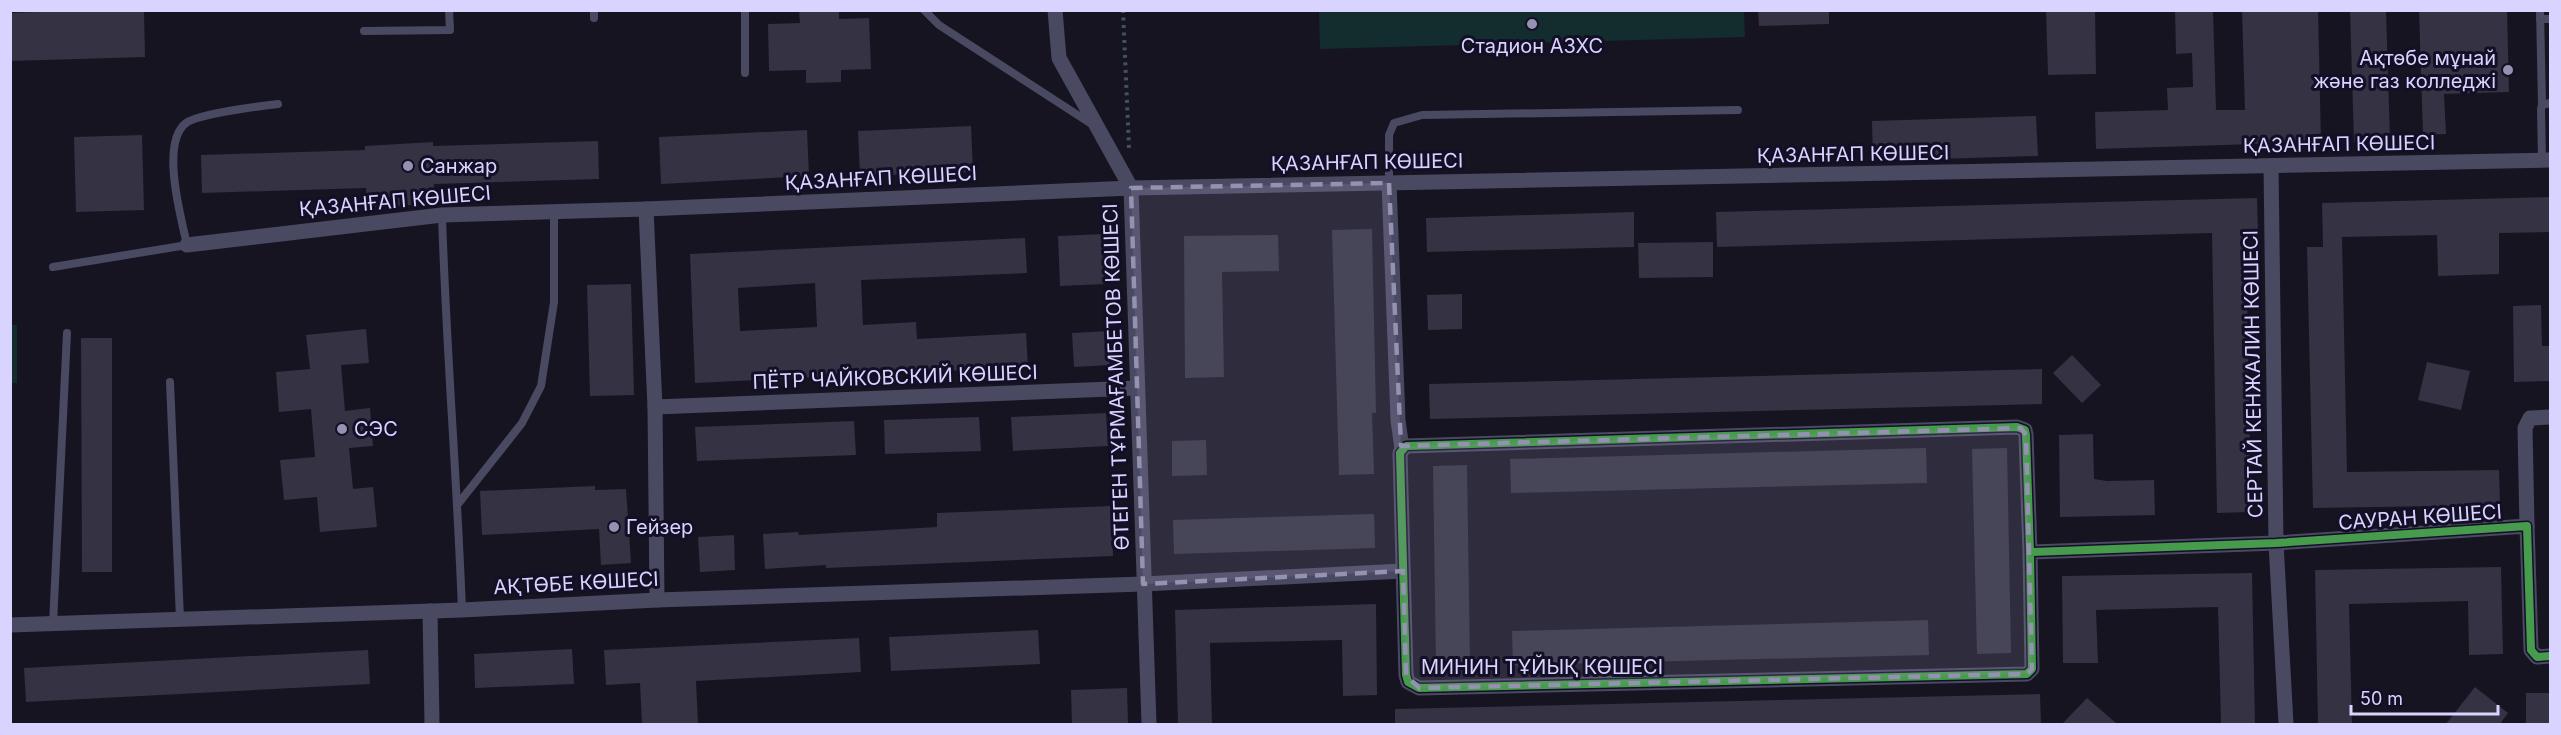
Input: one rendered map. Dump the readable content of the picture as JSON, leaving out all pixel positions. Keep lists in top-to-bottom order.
{
  "streets": {
    "street": [
      "ҚАЗАНҒАП КӨШЕСІ",
      "СЕРТАЙ КЕНЖАЛИН КӨШЕСІ",
      "ПЁТР ЧАЙКОВСКИЙ КӨШЕСІ",
      "ӨТЕГЕН ТҰРМАҒАМБЕТОВ КӨШЕСІ",
      "САУРАН КӨШЕСІ",
      "АҚТӨБЕ КӨШЕСІ",
      "МИНИН ТҰЙЫҚ КӨШЕСІ"
    ]
  },
  "crossings": [
    ["ҚАЗАНҒАП КӨШЕСІ", "СЕРТАЙ КЕНЖАЛИН КӨШЕСІ"],
    ["ҚАЗАНҒАП КӨШЕСІ", "ӨТЕГЕН ТҰРМАҒАМБЕТОВ КӨШЕСІ"],
    ["ҚАЗАНҒАП КӨШЕСІ", "МИНИН ТҰЙЫҚ КӨШЕСІ"],
    ["СЕРТАЙ КЕНЖАЛИН КӨШЕСІ", "САУРАН КӨШЕСІ"],
    ["ПЁТР ЧАЙКОВСКИЙ КӨШЕСІ", "ӨТЕГЕН ТҰРМАҒАМБЕТОВ КӨШЕСІ"],
    ["ӨТЕГЕН ТҰРМАҒАМБЕТОВ КӨШЕСІ", "АҚТӨБЕ КӨШЕСІ"]
  ],
  "places": [
    "Стадион АЗХС",
    "Ақтөбе мұнай және газ колледжі",
    "Санжар",
    "СЭС",
    "Гейзер"
  ],
  "scale_bar": "50 m"
}
